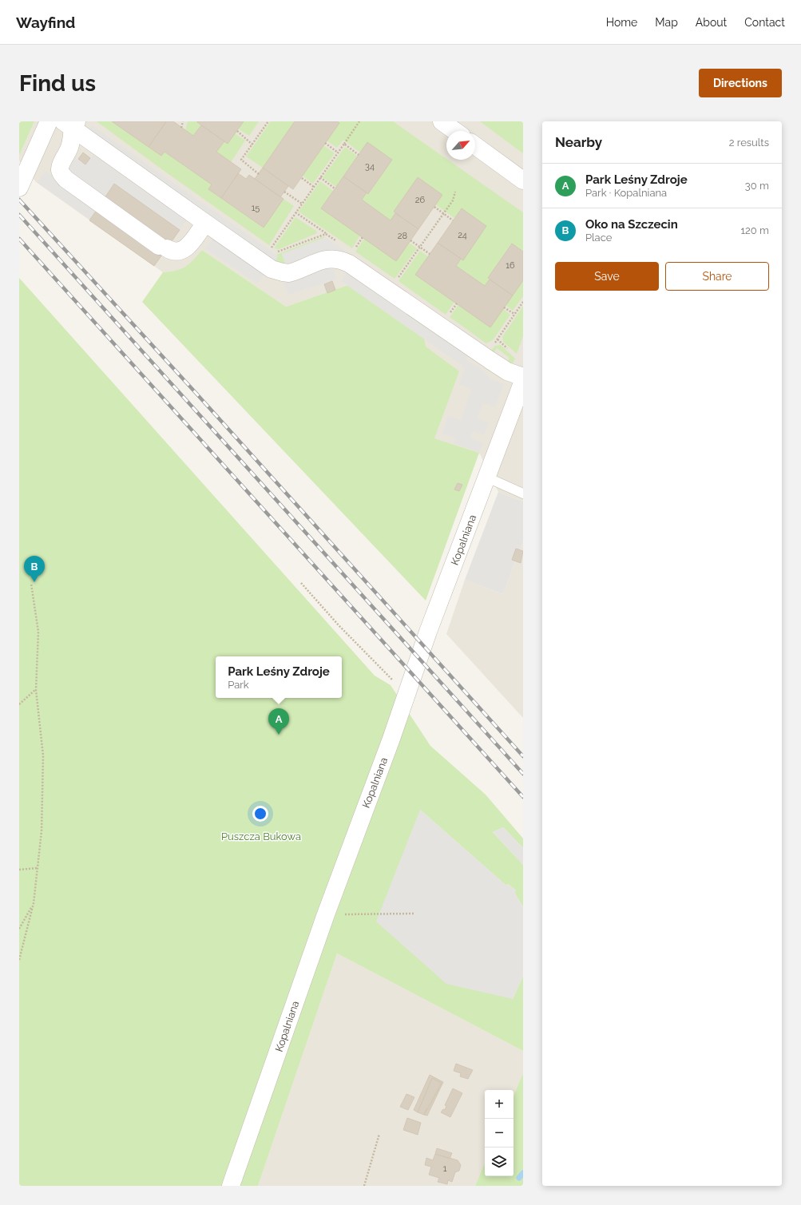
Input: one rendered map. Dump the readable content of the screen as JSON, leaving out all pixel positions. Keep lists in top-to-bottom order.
{
  "streets": {
    "street": ["Kopalniana"]
  },
  "parks": ["Puszcza Bukowa"],
  "house_numbers": [
    "34",
    "26",
    "15",
    "24",
    "28",
    "16",
    "1"
  ],
  "north": "top right",
  "page": {
    "header": "Wayfind",
    "nav": [
      "Home",
      "Map",
      "About",
      "Contact"
    ],
    "buttons": [
      "Directions",
      ["Save", "Share"]
    ],
    "title": "Find us",
    "heading": ["Nearby", "2 results"],
    "list": [
      {
        "mark": "A",
        "name": "Park Leśny Zdroje",
        "note": "Park · Kopalniana",
        "value": "30 m"
      },
      {
        "mark": "B",
        "name": "Oko na Szczecin",
        "note": "Place",
        "value": "120 m"
      }
    ],
    "pins": ["B", "A"],
    "popup": ["Park Leśny Zdroje", "Park"],
    "map_buttons": ["+", "−"]
  }
}
